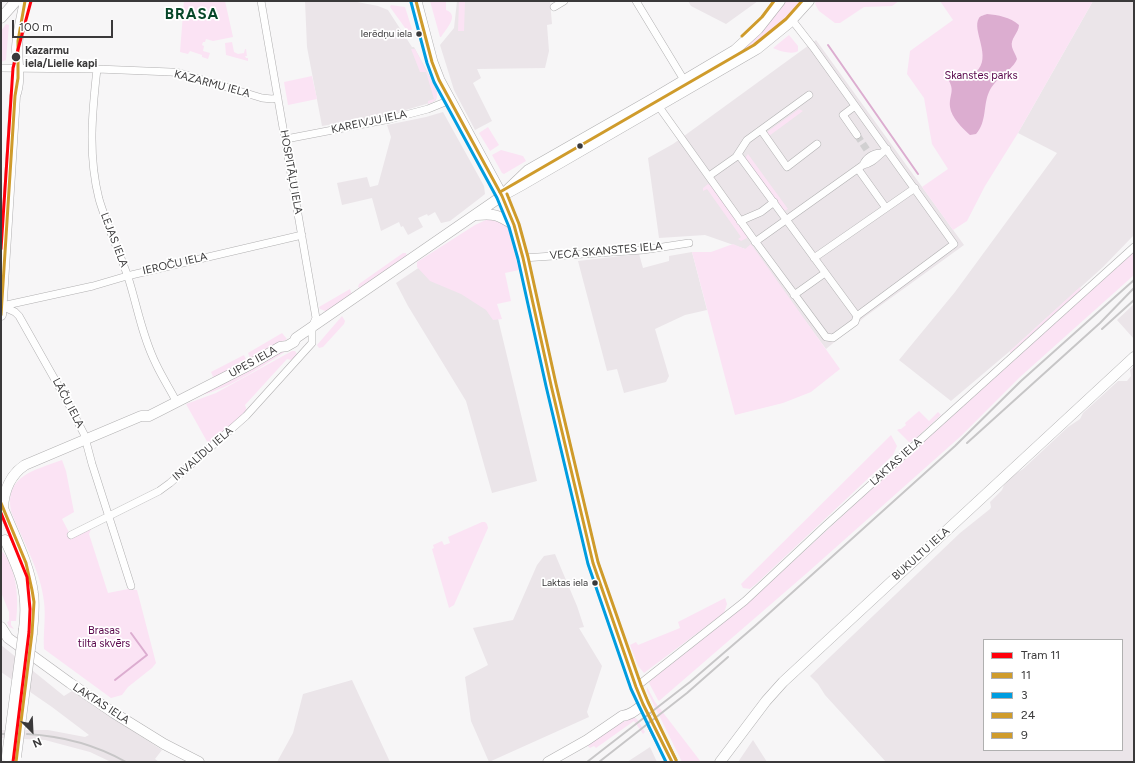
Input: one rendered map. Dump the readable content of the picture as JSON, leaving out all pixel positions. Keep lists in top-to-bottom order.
{
  "streets": {
    "street": [
      "KAZARMU IELA",
      "KAREIVJU IELA",
      "HOSPITĀĻU IELA",
      "LEJAS IELA",
      "VECĀ SKANSTES IELA",
      "IEROČU IELA",
      "UPES IELA",
      "LĀČU IELA",
      "INVALĪDU IELA",
      "LAKTAS IELA",
      "BUKULTU IELA"
    ]
  },
  "crossings": [
    ["KAZARMU IELA", "HOSPITĀĻU IELA"],
    ["KAZARMU IELA", "LEJAS IELA"],
    ["KAREIVJU IELA", "HOSPITĀĻU IELA"],
    ["HOSPITĀĻU IELA", "IEROČU IELA"],
    ["HOSPITĀĻU IELA", "UPES IELA"],
    ["HOSPITĀĻU IELA", "INVALĪDU IELA"],
    ["LEJAS IELA", "IEROČU IELA"],
    ["LEJAS IELA", "UPES IELA"],
    ["IEROČU IELA", "LĀČU IELA"],
    ["UPES IELA", "LĀČU IELA"],
    ["LĀČU IELA", "INVALĪDU IELA"]
  ],
  "districts": ["BRASA"],
  "parks": ["Skanstes parks", "Brasas tilta skvērs"],
  "places": ["Ierēdņu iela", "Kazarmu iela/Lielie kapi", "Laktas iela"],
  "lines": [
    "tram line 11",
    "transit line 11",
    "transit line 24",
    "transit line 9",
    "transit line 3"
  ],
  "legend": [
    "Tram 11",
    "11",
    "3",
    "24",
    "9"
  ],
  "scale_bar": "100 m",
  "north": "bottom right"
}
